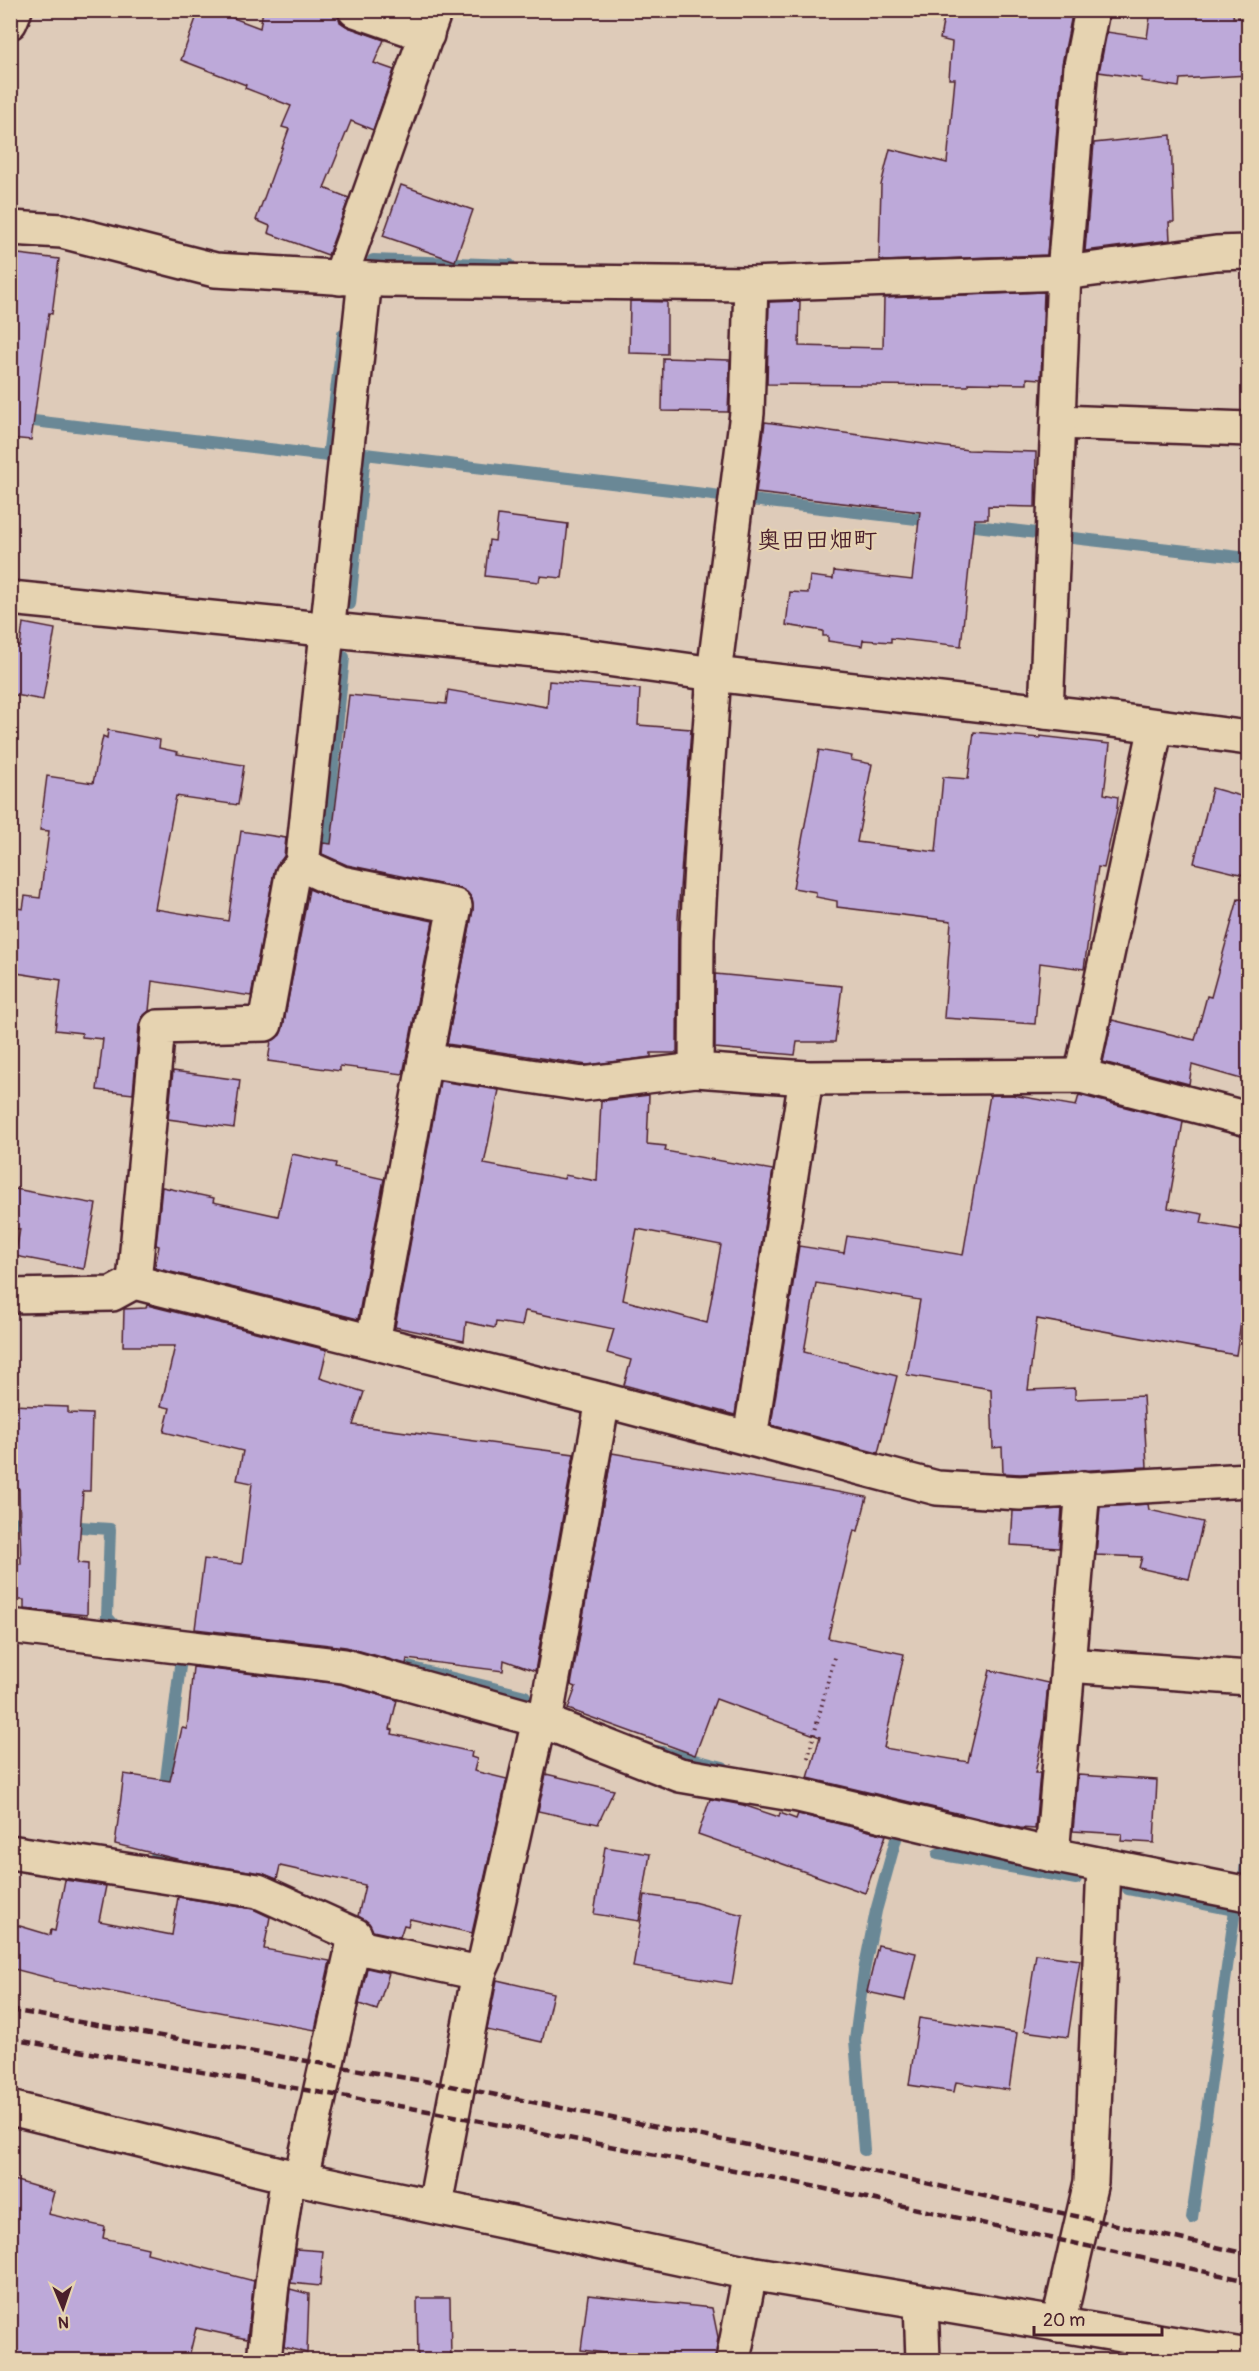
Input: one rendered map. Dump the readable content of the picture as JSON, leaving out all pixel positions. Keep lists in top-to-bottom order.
{
  "districts": ["奥田田畑町"],
  "scale_bar": "20 m",
  "north": "bottom"
}
